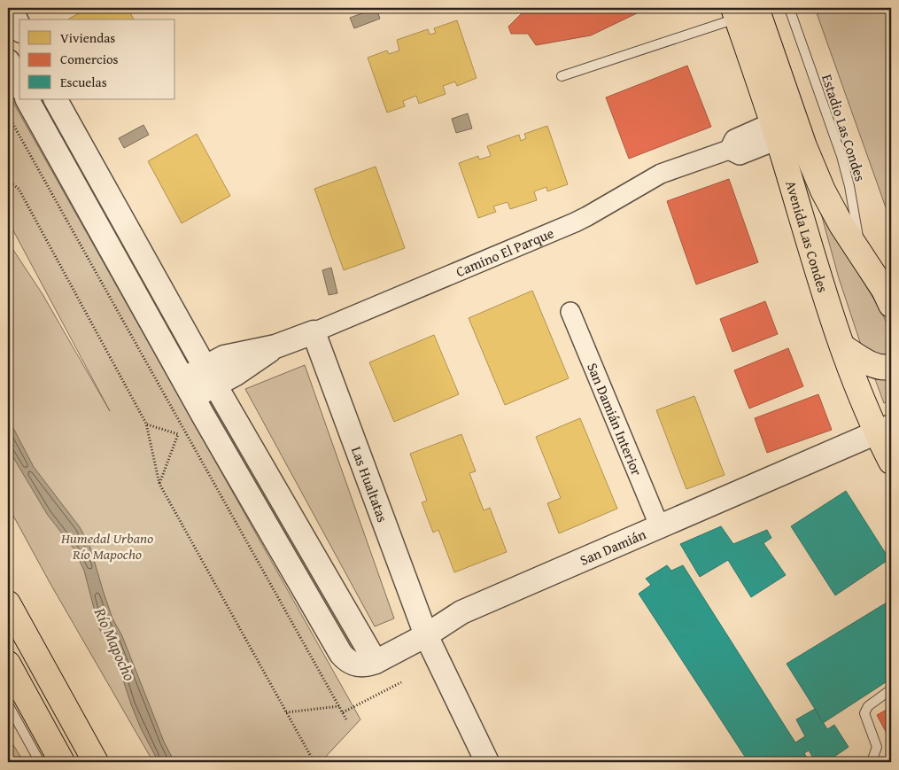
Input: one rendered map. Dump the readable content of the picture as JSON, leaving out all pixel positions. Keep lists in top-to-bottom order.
{
  "streets": {
    "main road": ["Avenida Las Condes"],
    "street": [
      "Camino El Parque",
      "San Damián Interior",
      "Las Hualtatas",
      "San Damián"
    ],
    "lane": ["Estadio Las Condes"]
  },
  "crossings": [
    ["Estadio Las Condes", "Avenida Las Condes"],
    ["Avenida Las Condes", "Camino El Parque"],
    ["Avenida Las Condes", "San Damián"],
    ["Camino El Parque", "Las Hualtatas"],
    ["Camino El Parque", "San Damián"],
    ["San Damián Interior", "San Damián"],
    ["Las Hualtatas", "San Damián"]
  ],
  "water": ["Río Mapocho"],
  "parks": ["Humedal Urbano Río Mapocho"],
  "legend": ["Viviendas", "Comercios", "Escuelas"]
}
